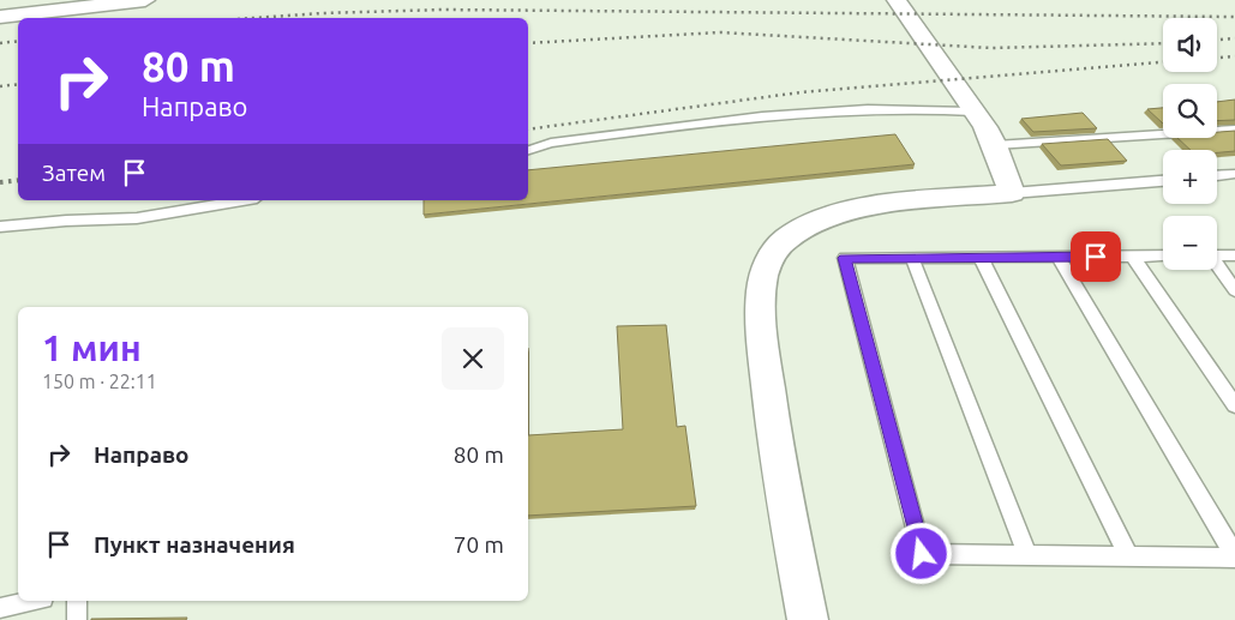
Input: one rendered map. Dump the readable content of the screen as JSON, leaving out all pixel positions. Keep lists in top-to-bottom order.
{
  "page": {
    "map_buttons": ["+", "−"],
    "turn": ["80 m", "Направо"],
    "then": "Затем",
    "heading": ["1 мин", "150 m · 22:11"],
    "list": [
      {
        "name": "Направо",
        "value": "80 m"
      },
      {
        "name": "Пункт назначения",
        "value": "70 m"
      }
    ]
  }
}
